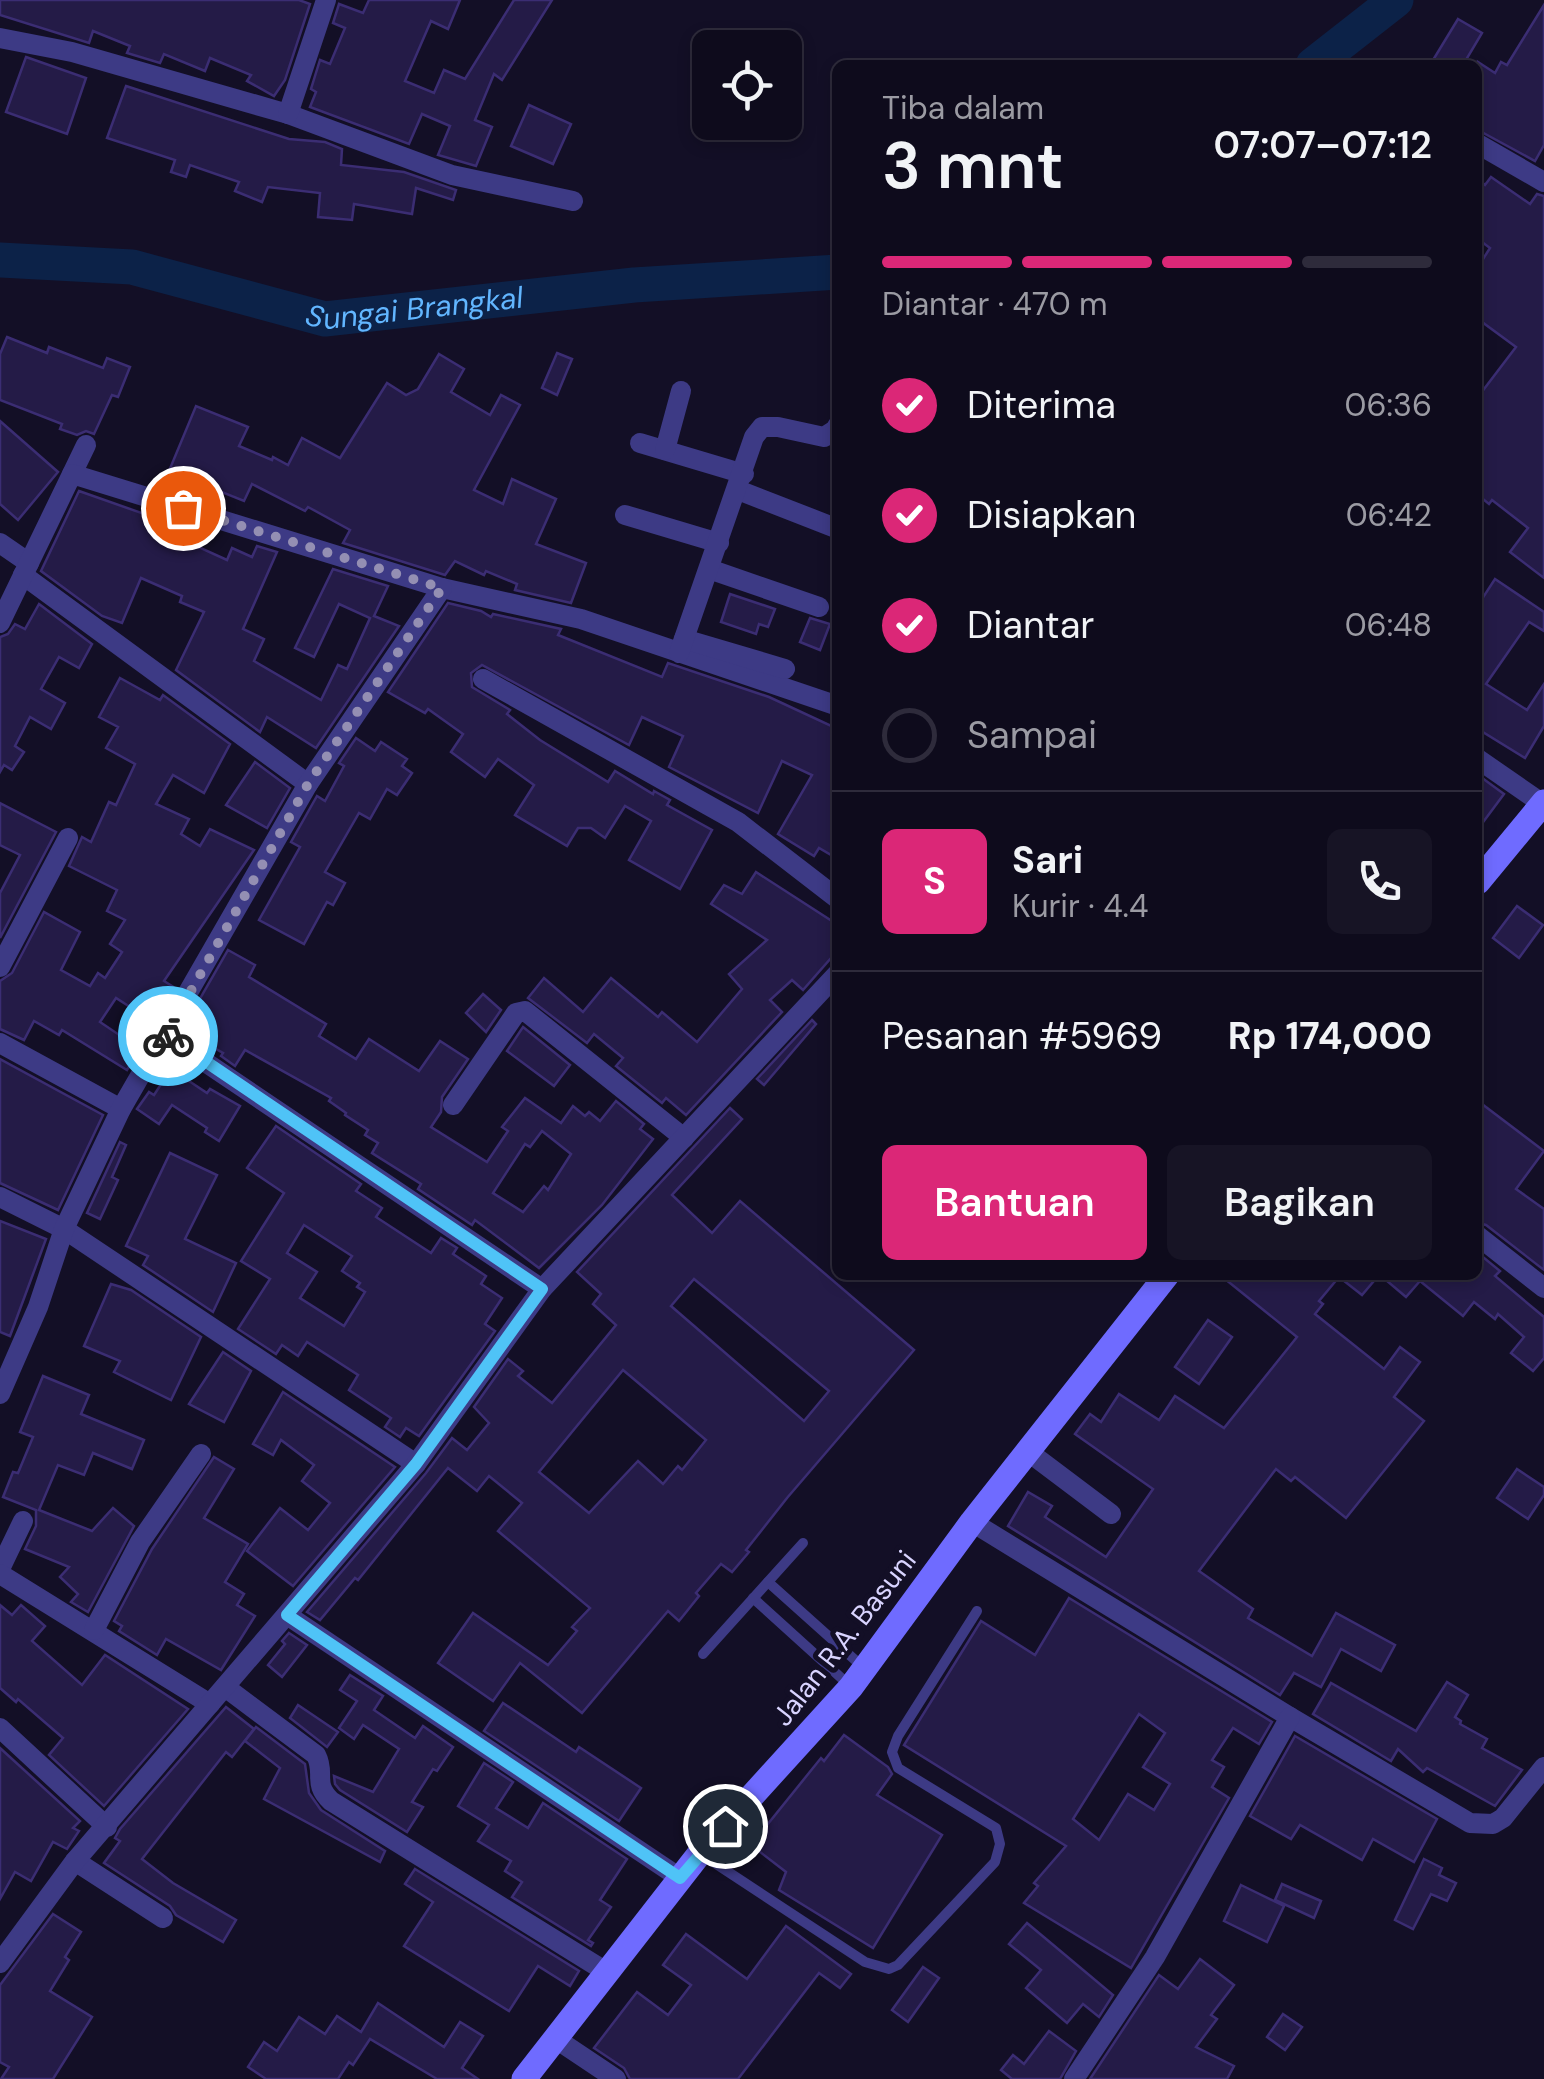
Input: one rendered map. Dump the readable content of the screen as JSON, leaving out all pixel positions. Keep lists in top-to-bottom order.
{
  "streets": {
    "main road": ["Jalan R.A. Basuni"]
  },
  "water": ["Sungai Brangkal"],
  "page": {
    "heading": ["3 mnt", "Tiba dalam", "07:07–07:12"],
    "panel": [
      "Sari",
      "Kurir · 4.4",
      "Pesanan #5969",
      "Rp 174,000"
    ],
    "bar": "Diantar · 470 m",
    "list": [
      ["Diterima", "06:36"],
      ["Disiapkan", "06:42"],
      ["Diantar", "06:48"],
      "Sampai"
    ],
    "round": "S",
    "buttons": ["Bantuan", "Bagikan"]
  }
}
